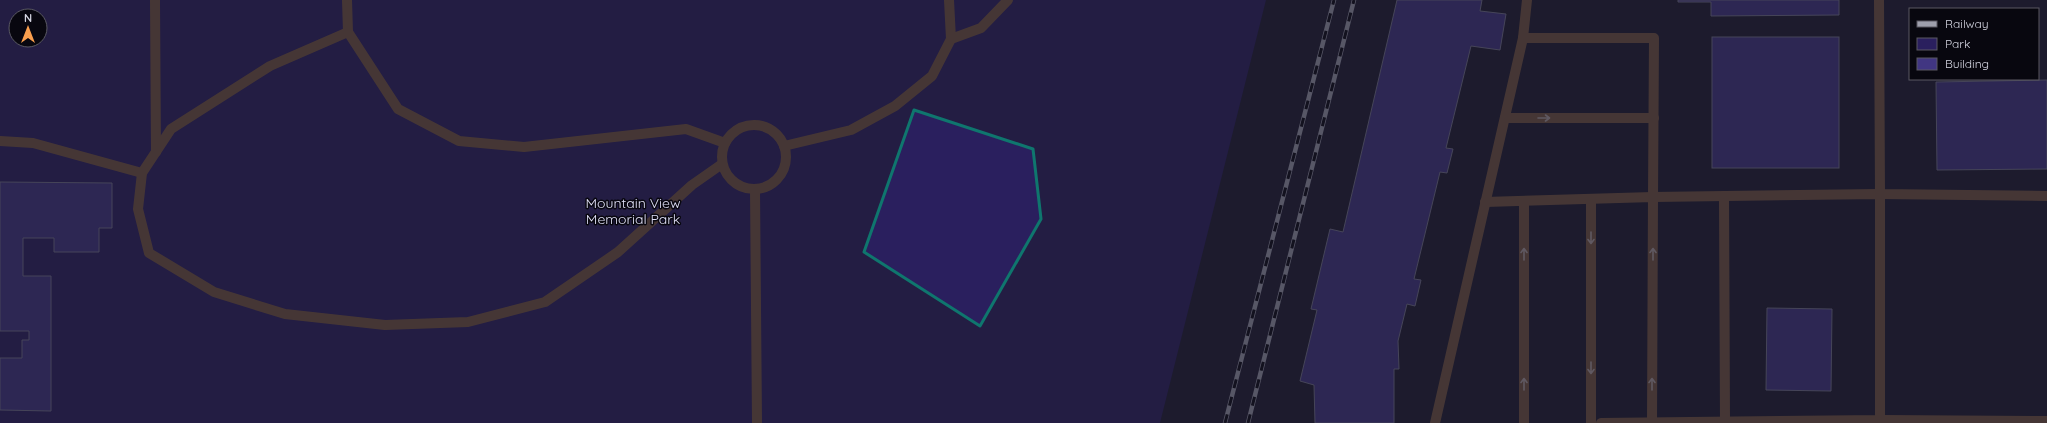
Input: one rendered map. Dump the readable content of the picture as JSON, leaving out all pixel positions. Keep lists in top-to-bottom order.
{
  "parks": ["Mountain View Memorial Park"],
  "legend": ["Railway", "Park", "Building"],
  "north": "top"
}
